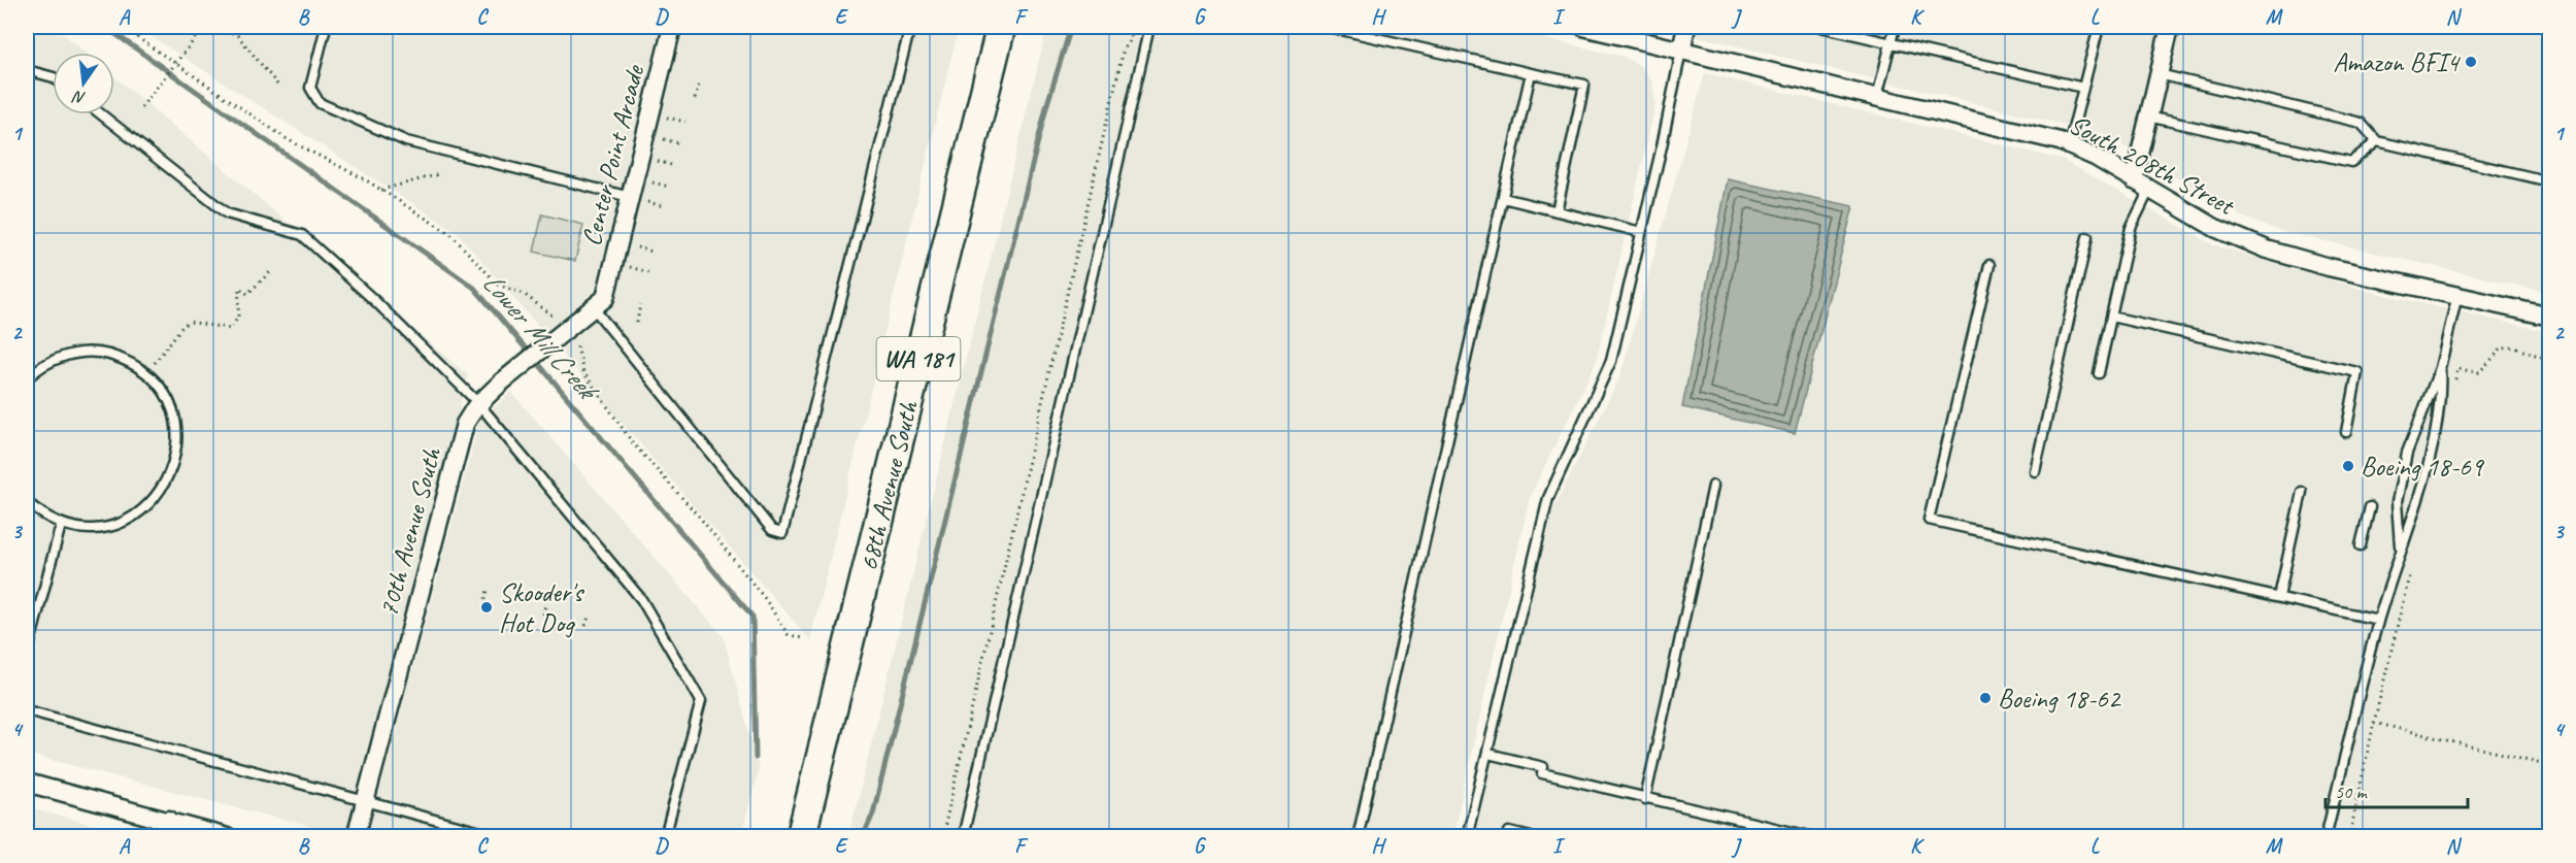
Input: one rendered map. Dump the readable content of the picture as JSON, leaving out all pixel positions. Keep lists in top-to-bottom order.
{
  "streets": {
    "main road": ["WA 181", "68th Avenue South"],
    "street": ["Center Point Arcade", "South 208th Street", "70th Avenue South"]
  },
  "crossings": [
    ["Center Point Arcade", "70th Avenue South"]
  ],
  "water": ["Lower Mill Creek"],
  "places": [
    "Amazon BFI4",
    "Boeing 18-69",
    "Skooder's Hot Dog",
    "Boeing 18-62"
  ],
  "scale_bar": "50 m",
  "north": "bottom",
  "grid": {
    "columns": [
      "A",
      "B",
      "C",
      "D",
      "E",
      "F",
      "G",
      "H",
      "I",
      "J",
      "K",
      "L",
      "M",
      "N"
    ],
    "rows": [
      "1",
      "2",
      "3",
      "4"
    ]
  }
}
